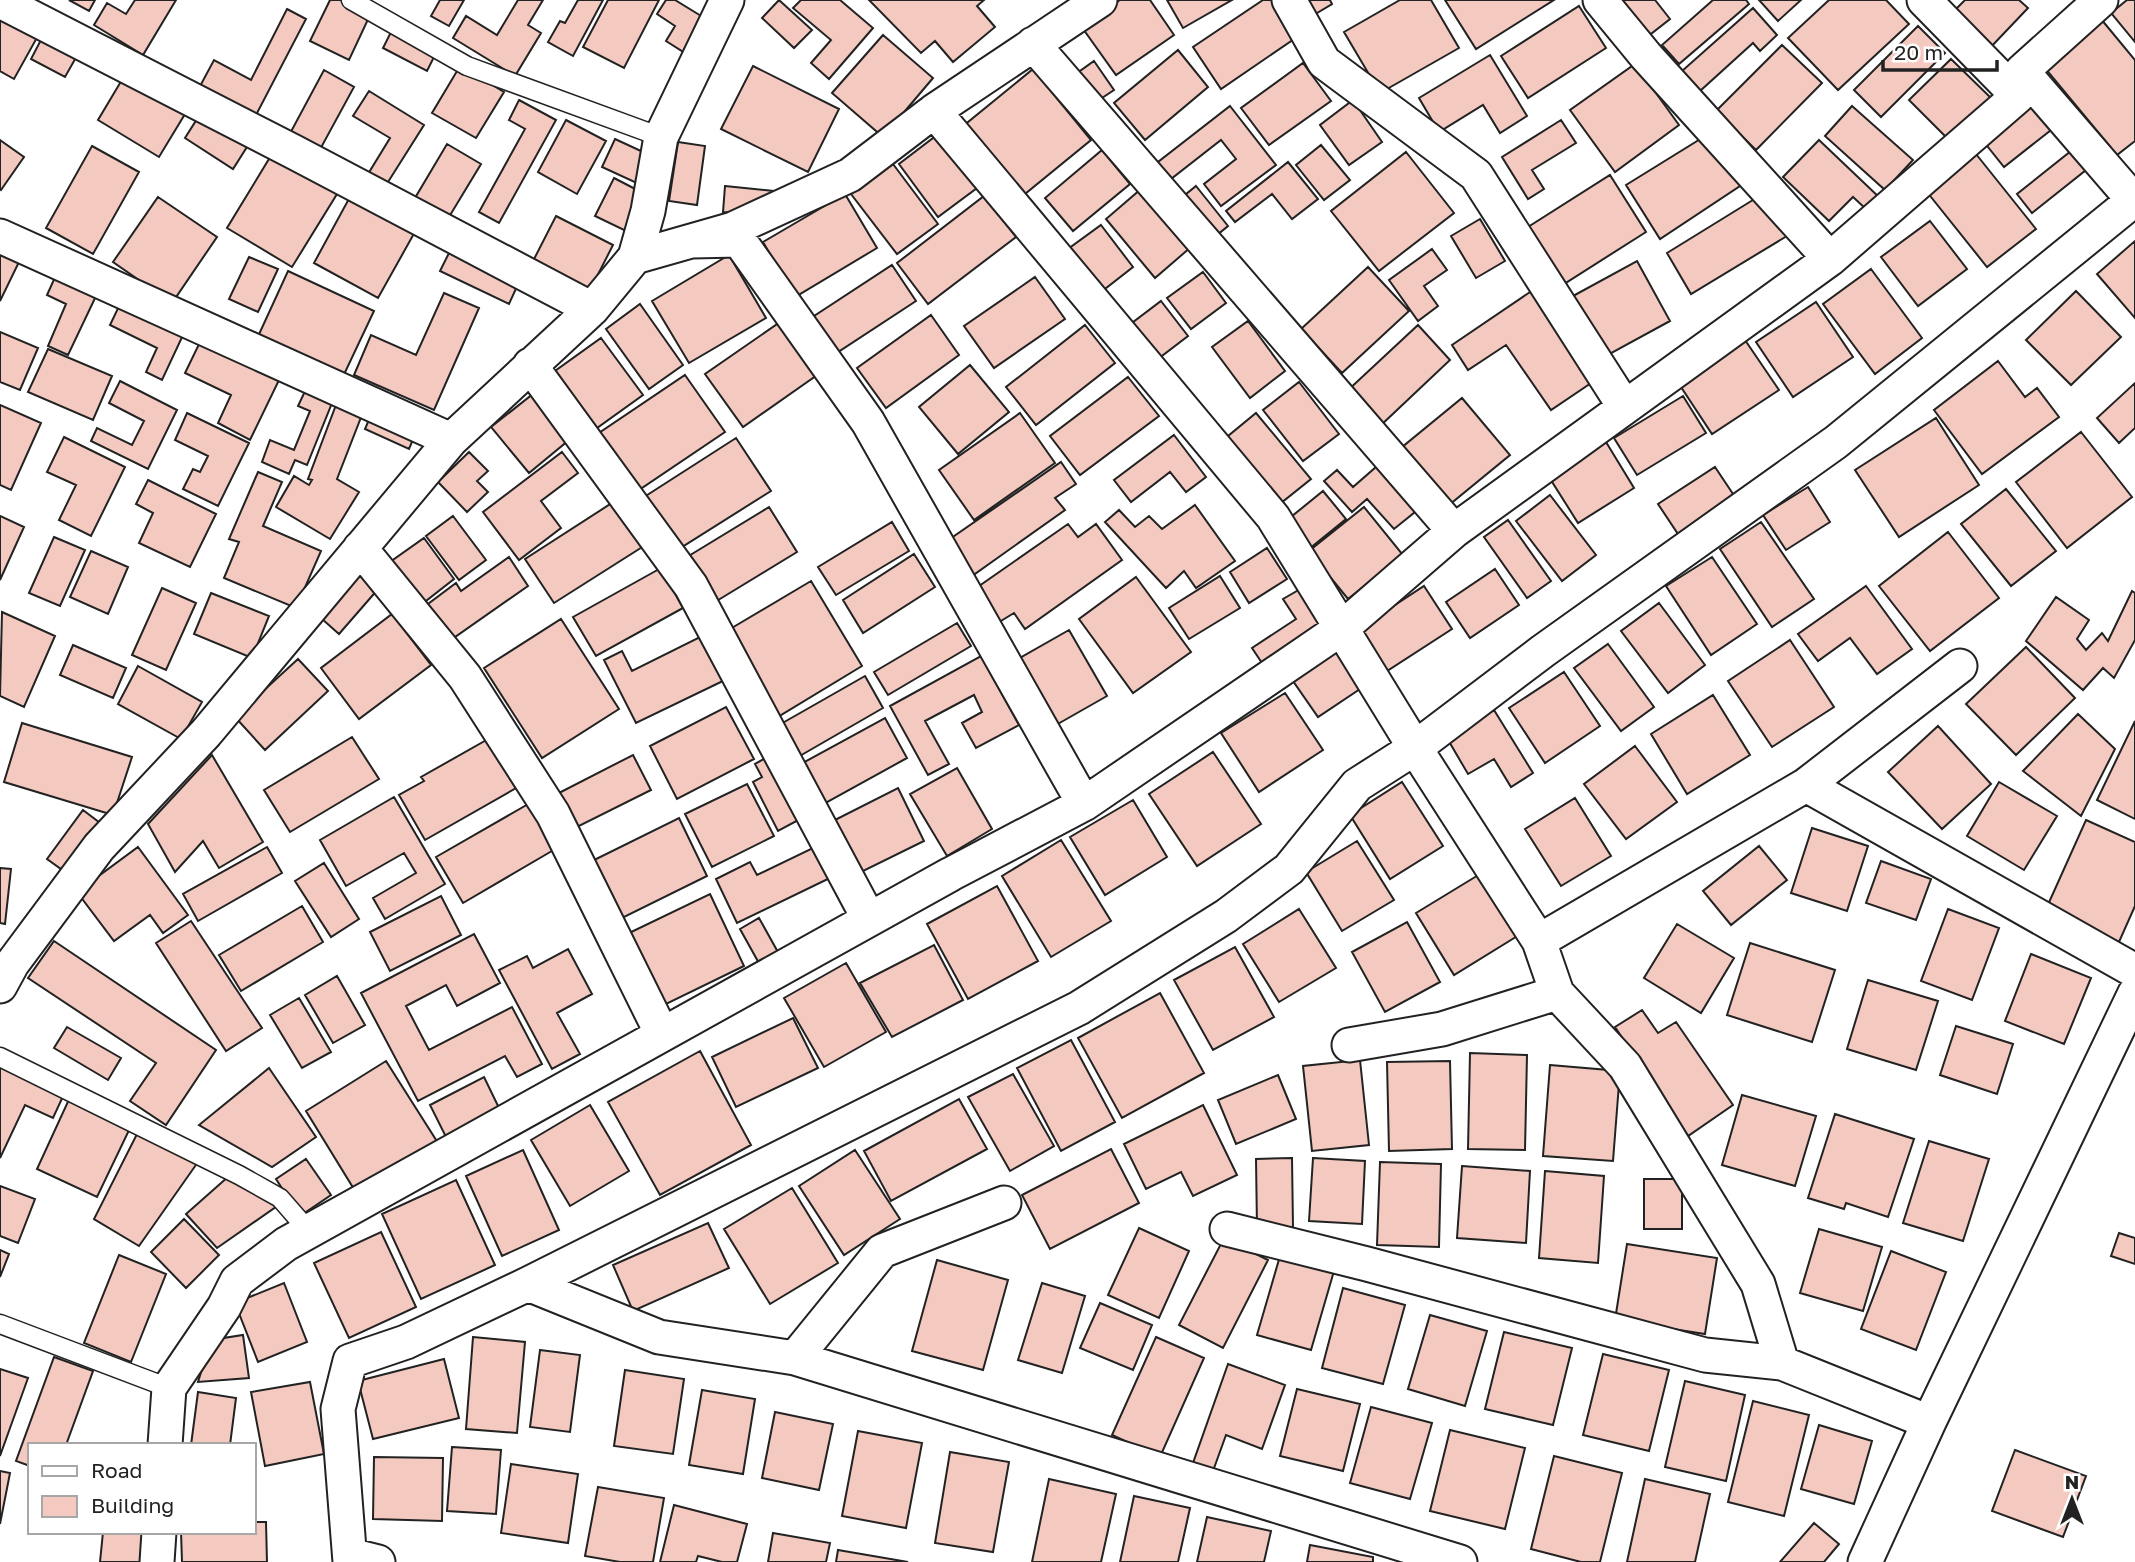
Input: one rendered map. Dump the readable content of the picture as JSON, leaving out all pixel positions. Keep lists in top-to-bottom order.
{
  "legend": ["Road", "Building"],
  "scale_bar": "20 m",
  "north": "top"
}
